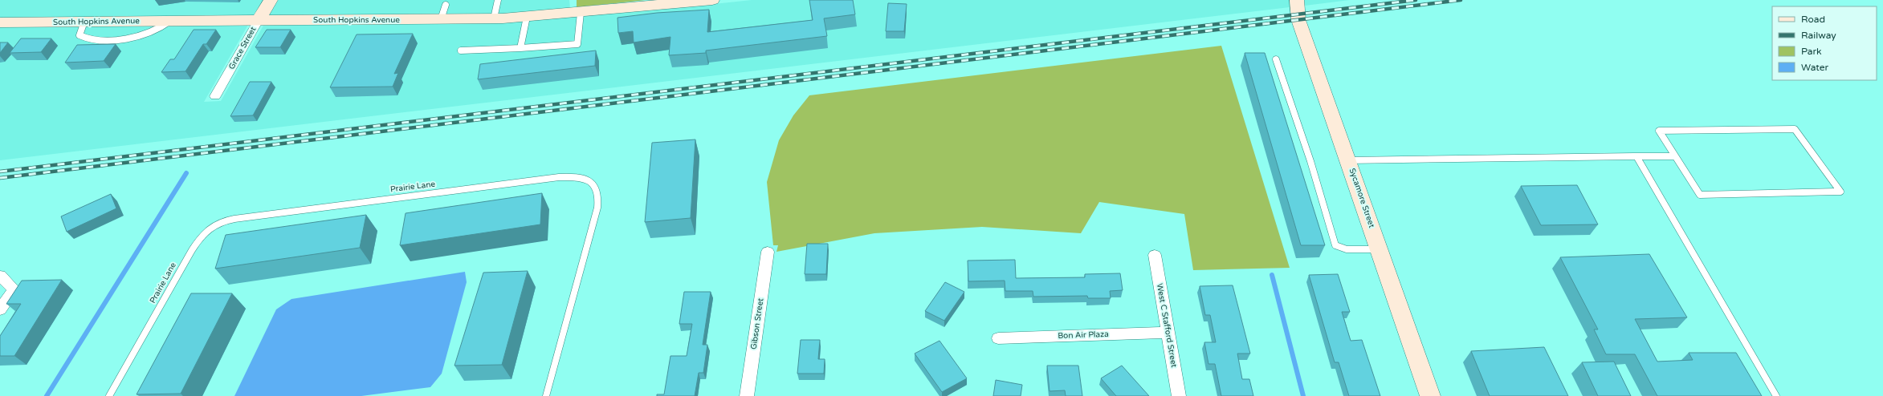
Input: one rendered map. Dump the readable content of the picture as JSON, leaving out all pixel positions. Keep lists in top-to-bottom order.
{
  "streets": {
    "street": [
      "South Hopkins Avenue",
      "Grace Street",
      "Sycamore Street",
      "Gibson Street",
      "West C Stafford Street",
      "Bon Air Plaza"
    ],
    "lane": ["Prairie Lane"]
  },
  "crossings": [
    ["South Hopkins Avenue", "Grace Street"],
    ["West C Stafford Street", "Bon Air Plaza"]
  ],
  "legend": [
    "Road",
    "Railway",
    "Park",
    "Water"
  ]
}
